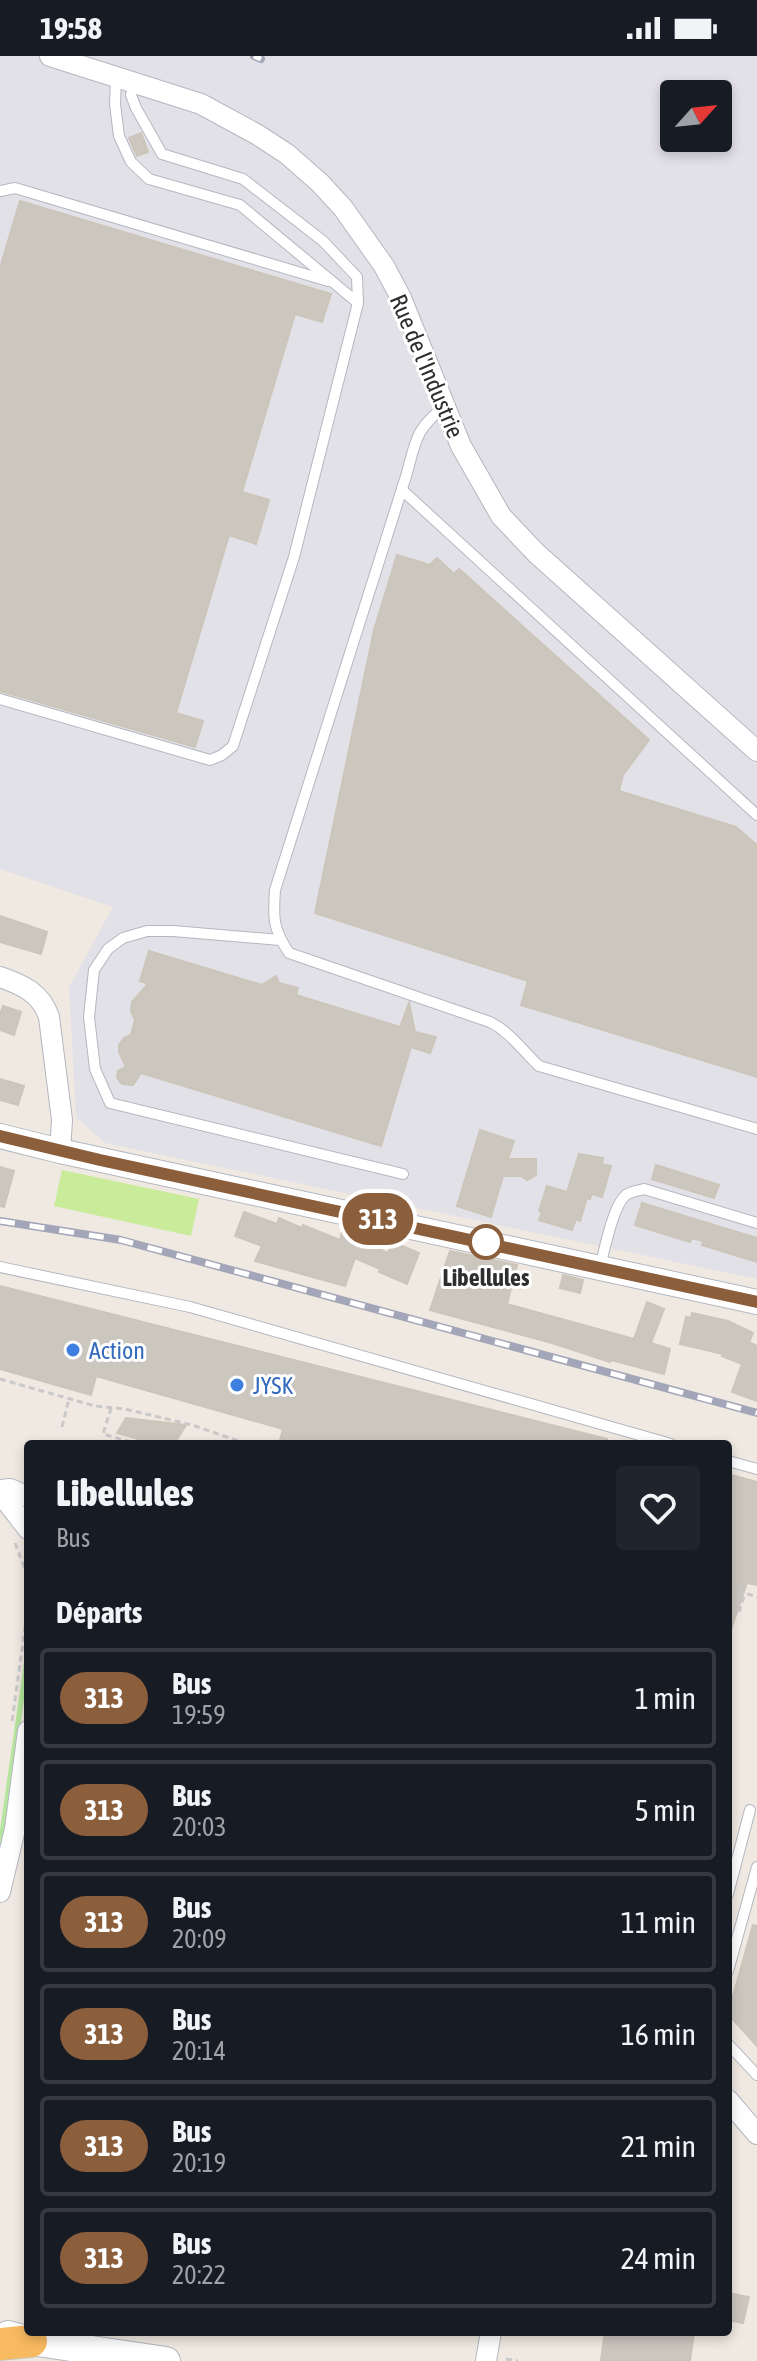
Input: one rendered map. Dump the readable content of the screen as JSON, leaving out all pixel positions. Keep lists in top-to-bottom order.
{
  "streets": {
    "street": ["Rue de l'Industrie"]
  },
  "places": ["Libellules", "Action", "JYSK"],
  "lines": ["bus line 313"],
  "north": "top right",
  "page": {
    "status": "19:58",
    "on_map": "313",
    "heading": [
      ["Libellules", "Bus"],
      "Départs"
    ],
    "list": [
      {
        "mark": "313",
        "name": "Bus",
        "note": "19:59",
        "value": "1 min"
      },
      {
        "mark": "313",
        "name": "Bus",
        "note": "20:03",
        "value": "5 min"
      },
      {
        "mark": "313",
        "name": "Bus",
        "note": "20:09",
        "value": "11 min"
      },
      {
        "mark": "313",
        "name": "Bus",
        "note": "20:14",
        "value": "16 min"
      },
      {
        "mark": "313",
        "name": "Bus",
        "note": "20:19",
        "value": "21 min"
      },
      {
        "mark": "313",
        "name": "Bus",
        "note": "20:22",
        "value": "24 min"
      }
    ]
  }
}
